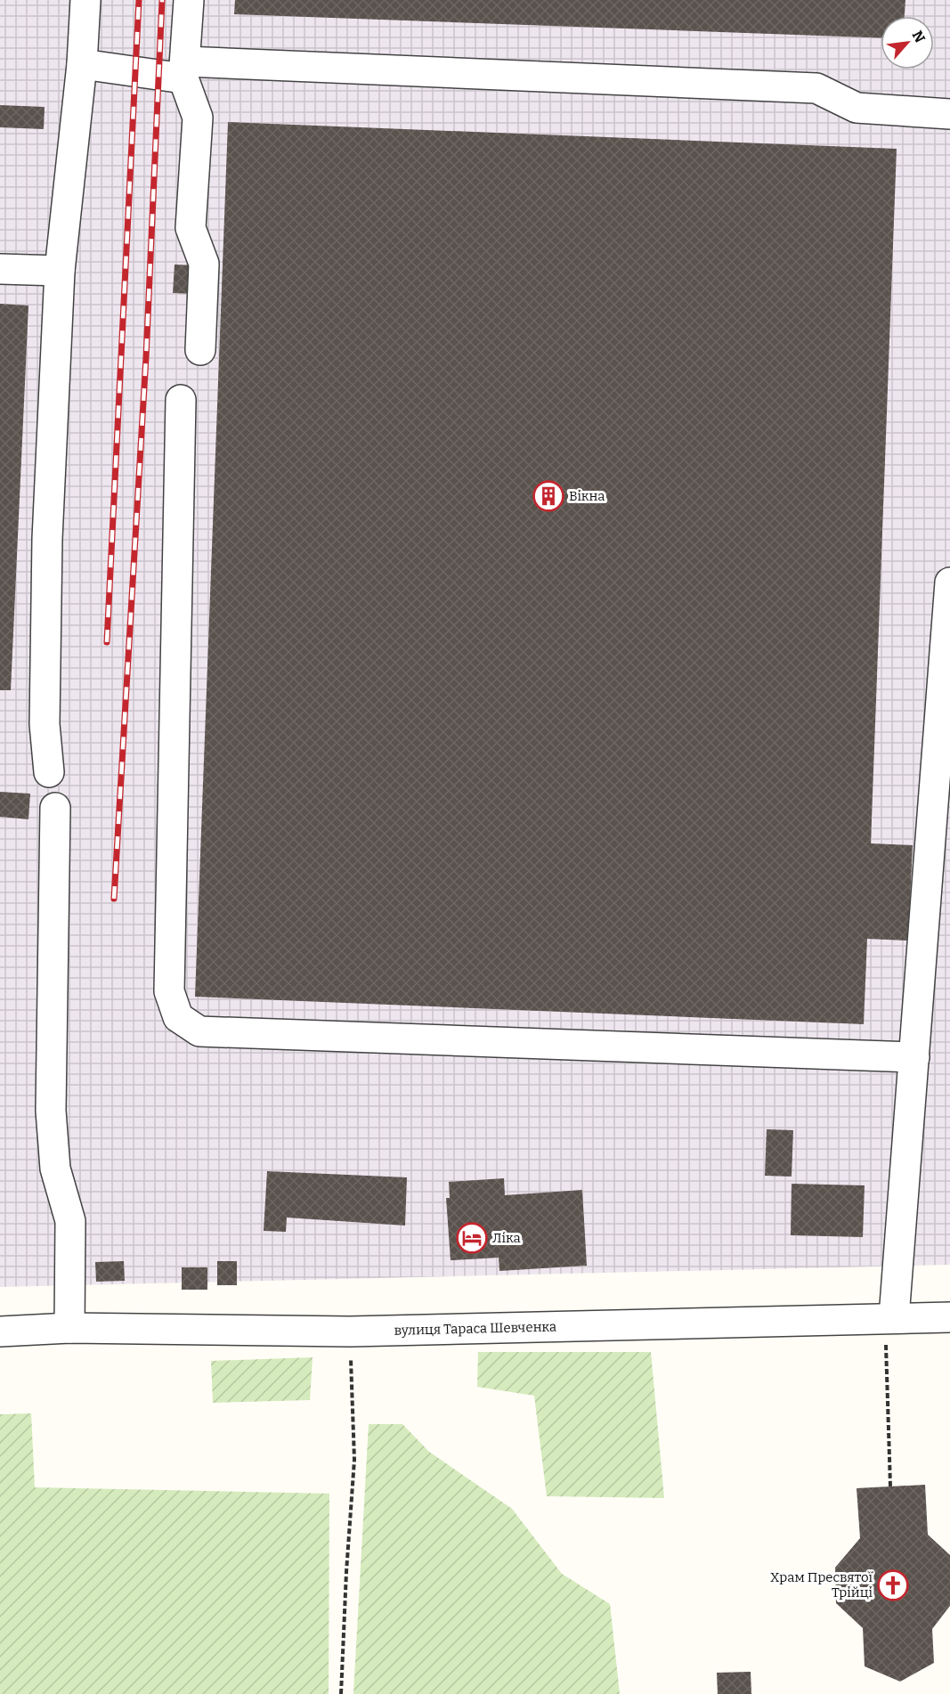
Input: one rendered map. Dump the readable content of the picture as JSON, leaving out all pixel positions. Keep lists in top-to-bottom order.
{
  "streets": {
    "street": ["вулиця Тараса Шевченка"]
  },
  "places": {
    "building": ["Вікна"],
    "hotel": ["Ліка"],
    "church": ["Храм Пресвятої Трійці"]
  },
  "north": "top right"
}
